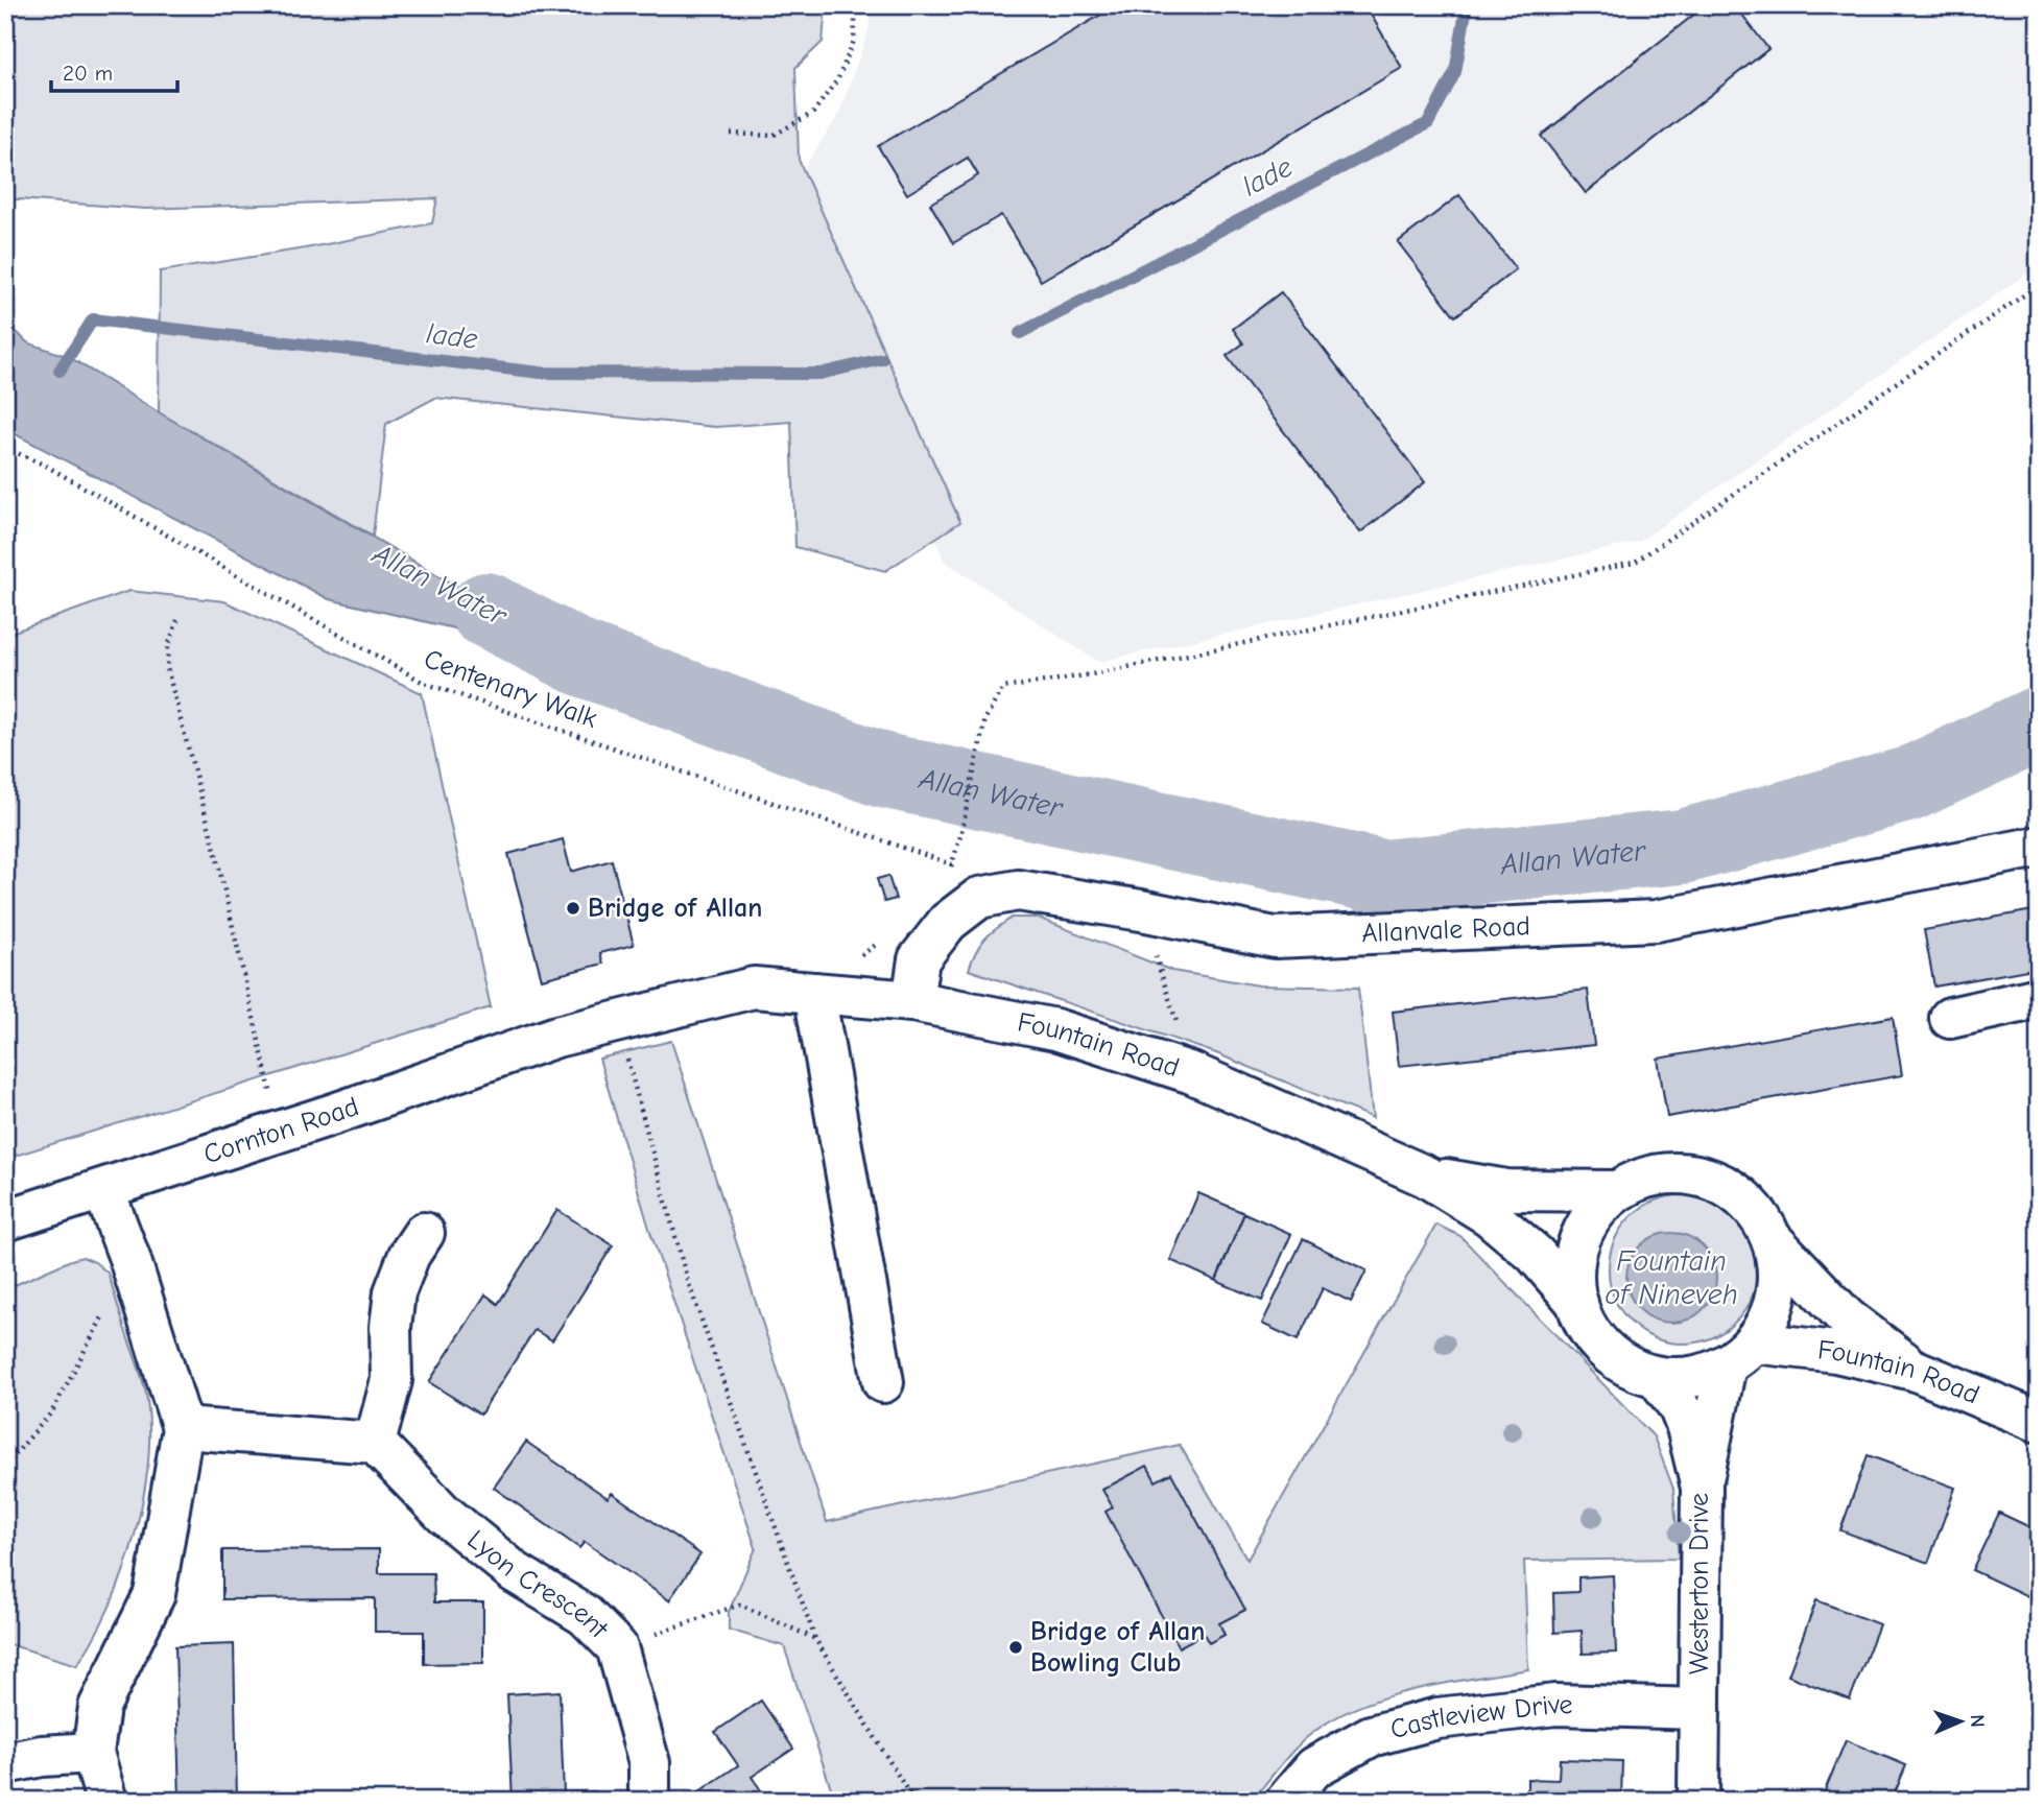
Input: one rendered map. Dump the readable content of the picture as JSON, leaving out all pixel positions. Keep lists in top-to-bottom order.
{
  "streets": {
    "street": [
      "Allanvale Road",
      "Fountain Road",
      "Cornton Road",
      "Westerton Drive",
      "Lyon Crescent",
      "Castleview Drive"
    ],
    "path": ["Centenary Walk"]
  },
  "crossings": [
    ["Allanvale Road", "Fountain Road"],
    ["Fountain Road", "Cornton Road"],
    ["Fountain Road", "Westerton Drive"],
    ["Westerton Drive", "Castleview Drive"]
  ],
  "water": ["lade", "Allan Water", "Fountain of Nineveh"],
  "places": ["Bridge of Allan", "Bridge of Allan Bowling Club"],
  "scale_bar": "20 m",
  "north": "right"
}
